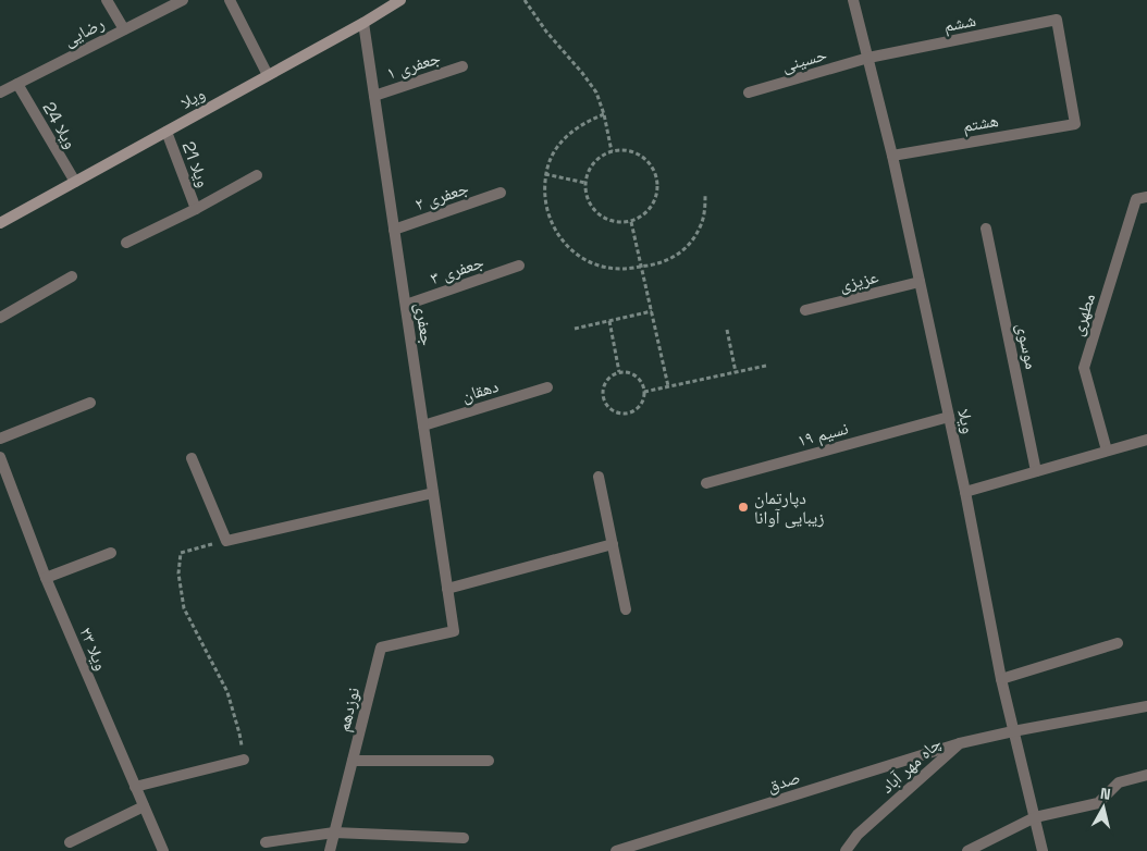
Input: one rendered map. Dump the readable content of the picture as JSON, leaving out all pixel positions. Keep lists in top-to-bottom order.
{
  "streets": {
    "street": [
      "ششم",
      "رضایی",
      "حسینی",
      "جعفری ۱",
      "ویلا",
      "هشتم",
      "ویلا 24",
      "ویلا 21",
      "جعفری ۲",
      "جعفری ۳",
      "عزیزی",
      "مطهری",
      "جعفری",
      "موسوی",
      "دهقان",
      "نسیم ۱۹",
      "ویلا ۲۳",
      "نوزدهم",
      "چاه مهر آباد",
      "صدق"
    ]
  },
  "crossings": [
    ["ششم", "حسینی"],
    ["ششم", "ویلا"],
    ["ششم", "هشتم"],
    ["رضایی", "ویلا 24"],
    ["حسینی", "ویلا"],
    ["جعفری ۱", "جعفری"],
    ["ویلا", "هشتم"],
    ["ویلا", "ویلا 24"],
    ["ویلا", "ویلا 21"],
    ["ویلا", "عزیزی"],
    ["ویلا", "جعفری"],
    ["ویلا", "نسیم ۱۹"],
    ["ویلا", "چاه مهر آباد"],
    ["جعفری ۲", "جعفری"],
    ["جعفری ۳", "جعفری"],
    ["جعفری", "دهقان"],
    ["جعفری", "نوزدهم"],
    ["چاه مهر آباد", "صدق"]
  ],
  "places": ["دپارتمان زیبایی آوانا"],
  "north": "top"
}
